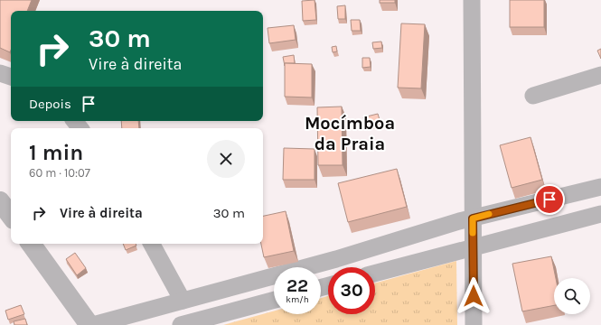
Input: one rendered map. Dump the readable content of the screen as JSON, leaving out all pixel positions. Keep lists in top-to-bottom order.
{
  "districts": ["Mocímboa da Praia"],
  "page": {
    "turn": ["30 m", "Vire à direita"],
    "then": "Depois",
    "heading": ["1 min", "60 m · 10:07"],
    "list": [
      {
        "name": "Vire à direita",
        "value": "30 m"
      }
    ],
    "speed": "22 km/h",
    "limit": "30"
  }
}
